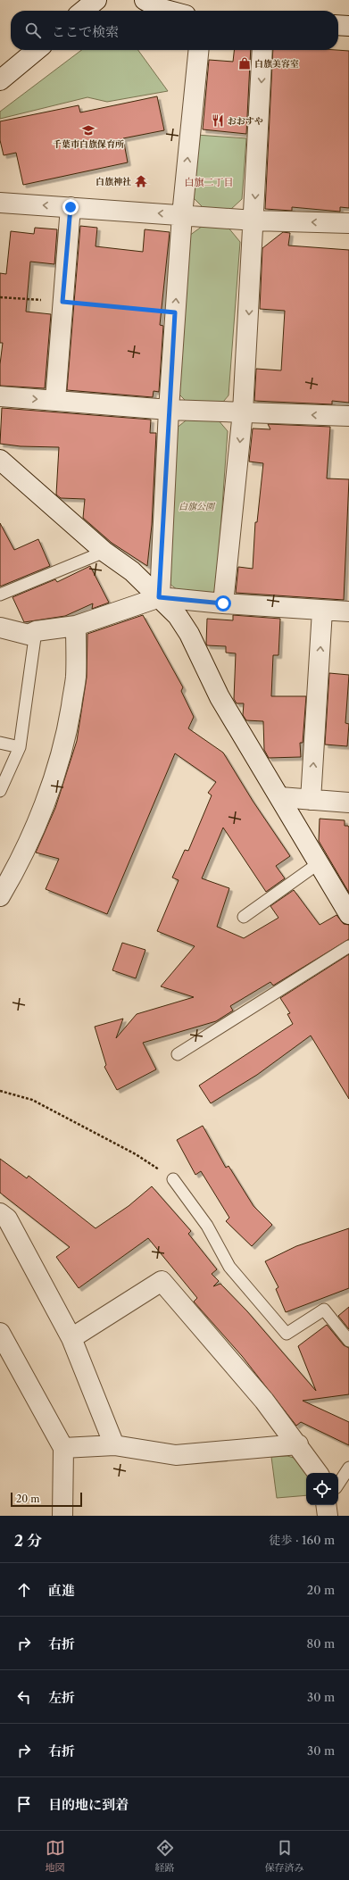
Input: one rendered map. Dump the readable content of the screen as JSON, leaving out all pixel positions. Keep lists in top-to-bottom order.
{
  "districts": ["白旗二丁目"],
  "parks": ["白旗公園"],
  "places": {
    "shop": ["白旗美容室"],
    "restaurant": ["おおすや"],
    "school or university": ["千葉市白旗保育所"],
    "temple": ["白旗神社"]
  },
  "scale_bar": "20 m",
  "page": {
    "search": "ここで検索",
    "scale": "20 m",
    "heading": ["2 分", "徒歩 · 160 m"],
    "list": [
      ["直進", "20 m"],
      ["右折", "80 m"],
      ["左折", "30 m"],
      ["右折", "30 m"],
      "目的地に到着"
    ],
    "nav": ["地図", "経路", "保存済み"]
  }
}
